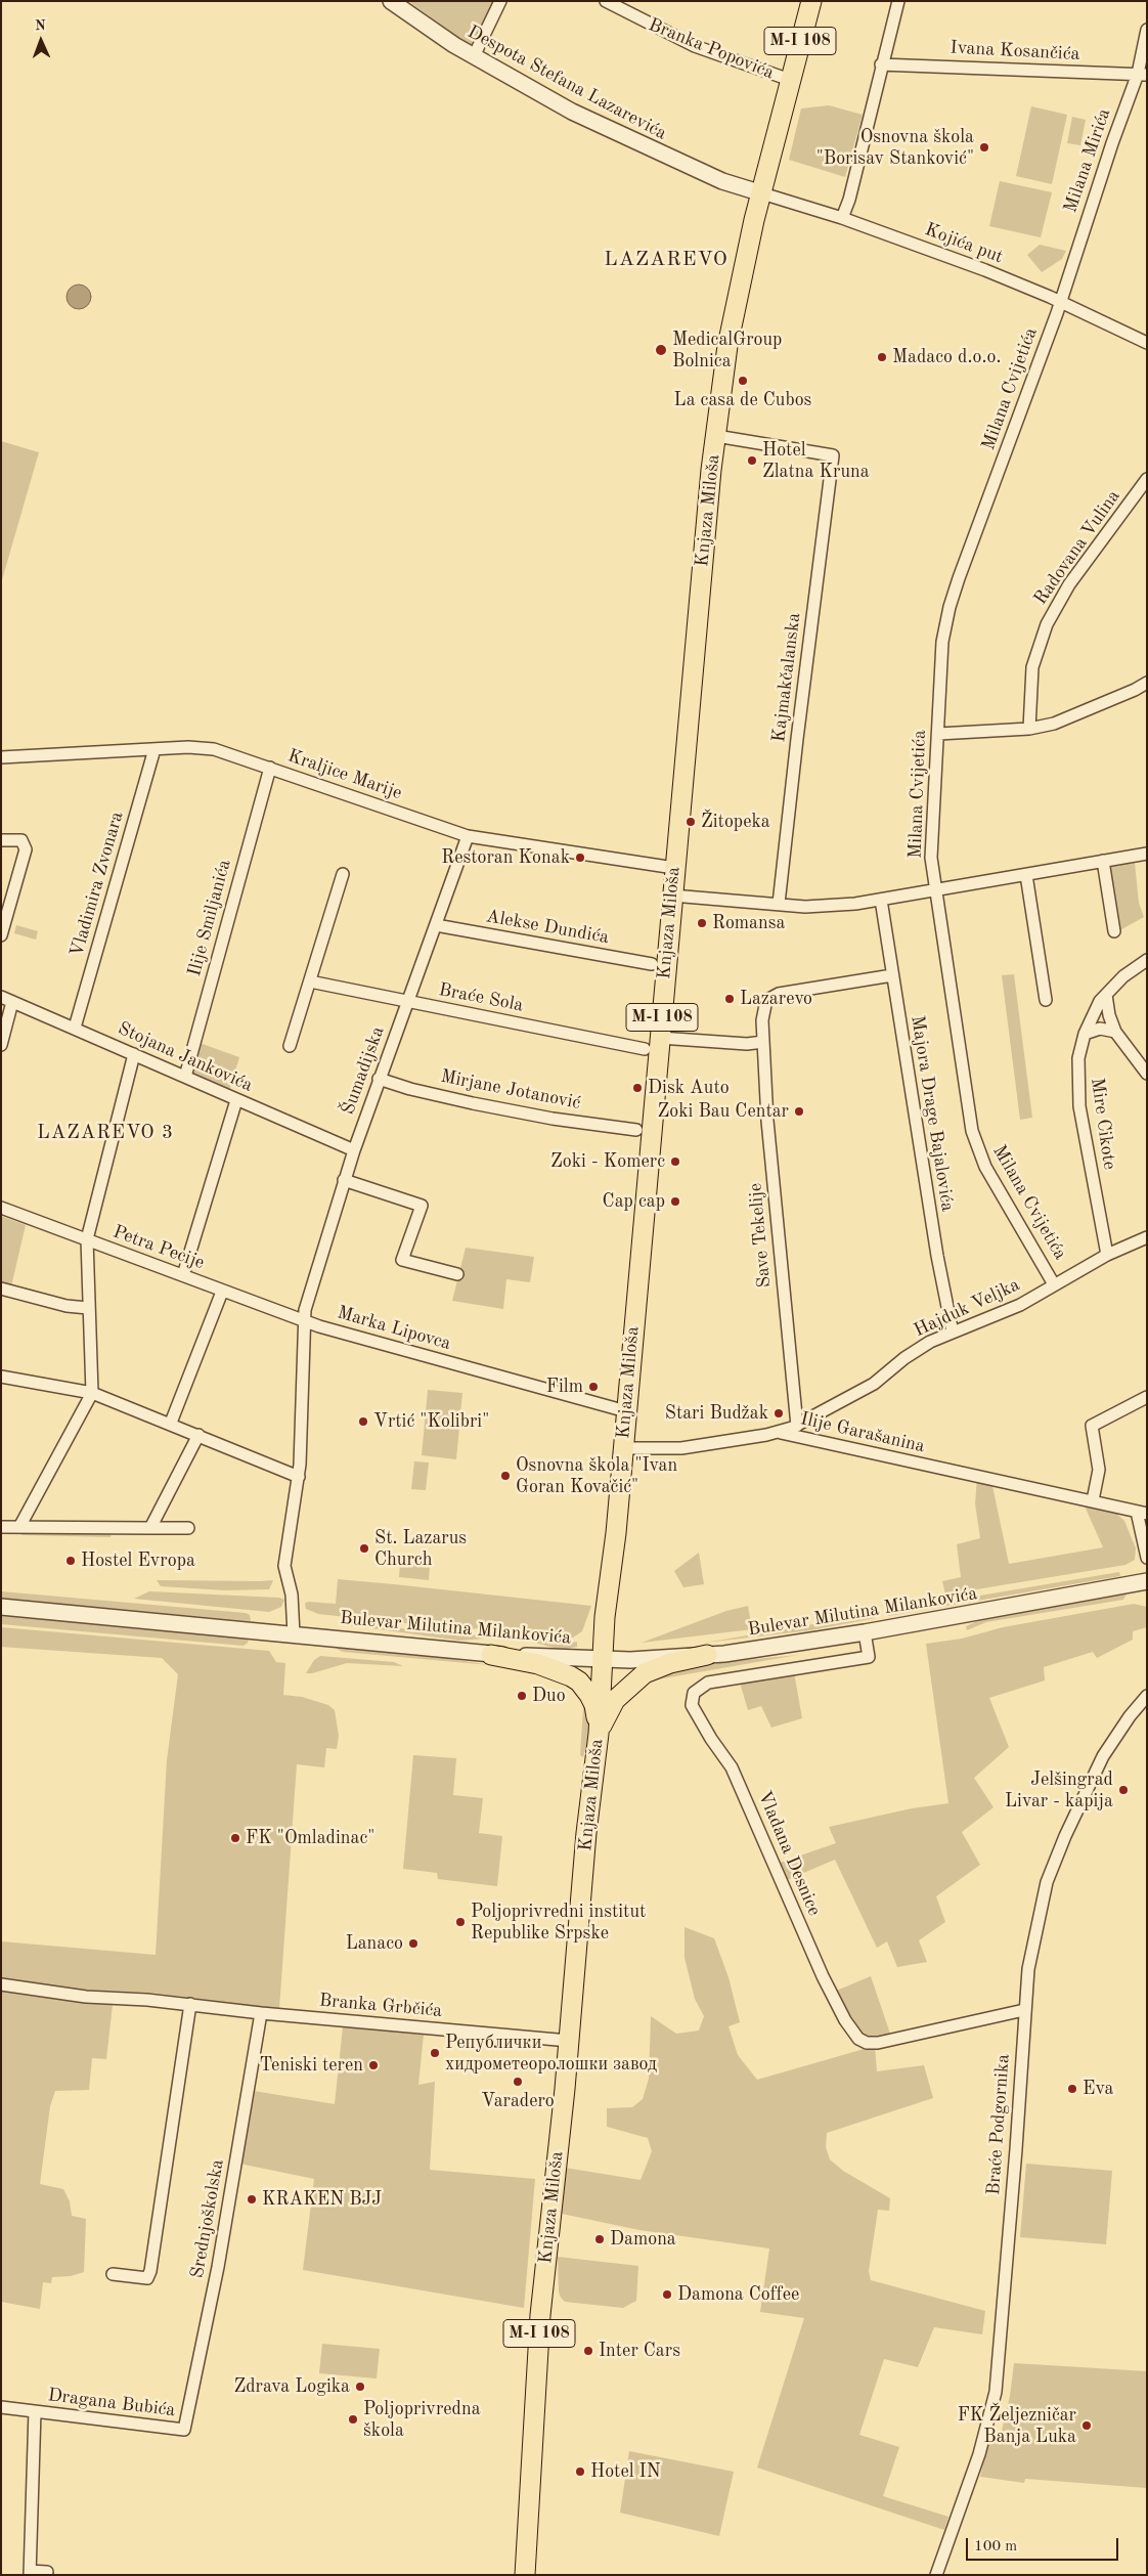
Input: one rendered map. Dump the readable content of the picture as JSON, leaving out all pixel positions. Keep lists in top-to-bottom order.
{
  "streets": {
    "main road": ["M-I 108", "Branka Popovića", "Knjaza Miloša"],
    "street": [
      "Ivana Kosančića",
      "Despota Stefana Lazarevića",
      "Milana Mirića",
      "Kojića put",
      "Milana Cvijetića",
      "Radovana Vulina",
      "Kajmakčalanska",
      "Kraljice Marije",
      "Vladimira Zvonara",
      "Ilije Smiljanića",
      "Alekse Dundića",
      "Braće Sola",
      "Stojana Jankovića",
      "Šumadijska",
      "Mirjane Jotanović",
      "Majora Drage Bajalovića",
      "Mire Cikote",
      "Save Tekelije",
      "Petra Pecije",
      "Hajduk Veljka",
      "Marka Lipovca",
      "Ilije Garašanina",
      "Bulevar Milutina Milankovića",
      "Vladana Desnice",
      "Branka Grbčića",
      "Braće Podgornika",
      "Srednjoškolska",
      "Dragana Bubića"
    ]
  },
  "crossings": [
    ["Branka Popovića", "Despota Stefana Lazarevića"],
    ["Branka Popovića", "Kojića put"],
    ["Branka Popovića", "Knjaza Miloša"],
    ["Ivana Kosančića", "Milana Mirića"],
    ["Despota Stefana Lazarevića", "Kojića put"],
    ["Despota Stefana Lazarevića", "Knjaza Miloša"],
    ["Milana Mirića", "Kojića put"],
    ["Milana Mirića", "Milana Cvijetića"],
    ["Kojića put", "Milana Cvijetića"],
    ["Kojića put", "Knjaza Miloša"],
    ["Milana Cvijetića", "Hajduk Veljka"],
    ["Knjaza Miloša", "Kajmakčalanska"],
    ["Knjaza Miloša", "Kraljice Marije"],
    ["Knjaza Miloša", "Braće Sola"],
    ["Knjaza Miloša", "Marka Lipovca"],
    ["Knjaza Miloša", "Ilije Garašanina"],
    ["Knjaza Miloša", "Bulevar Milutina Milankovića"],
    ["Knjaza Miloša", "Branka Grbčića"],
    ["Kraljice Marije", "Vladimira Zvonara"],
    ["Kraljice Marije", "Ilije Smiljanića"],
    ["Kraljice Marije", "Šumadijska"],
    ["Vladimira Zvonara", "Stojana Jankovića"],
    ["Ilije Smiljanića", "Stojana Jankovića"],
    ["Alekse Dundića", "Šumadijska"],
    ["Braće Sola", "Šumadijska"],
    ["Braće Sola", "Save Tekelije"],
    ["Stojana Jankovića", "Šumadijska"],
    ["Šumadijska", "Mirjane Jotanović"],
    ["Šumadijska", "Petra Pecije"],
    ["Šumadijska", "Marka Lipovca"],
    ["Majora Drage Bajalovića", "Save Tekelije"],
    ["Majora Drage Bajalovića", "Hajduk Veljka"],
    ["Mire Cikote", "Hajduk Veljka"],
    ["Save Tekelije", "Hajduk Veljka"],
    ["Petra Pecije", "Marka Lipovca"],
    ["Hajduk Veljka", "Ilije Garašanina"],
    ["Bulevar Milutina Milankovića", "Vladana Desnice"],
    ["Vladana Desnice", "Braće Podgornika"],
    ["Branka Grbčića", "Srednjoškolska"],
    ["Srednjoškolska", "Dragana Bubića"]
  ],
  "districts": ["LAZAREVO", "LAZAREVO 3"],
  "places": [
    "Osnovna škola \"Borisav Stanković\"",
    "MedicalGroup Bolnica",
    "Madaco d.o.o.",
    "La casa de Cubos",
    "Hotel Zlatna Kruna",
    "Žitopeka",
    "Restoran Konak",
    "Romansa",
    "Lazarevo",
    "Disk Auto",
    "Zoki Bau Centar",
    "Zoki - Komerc",
    "Cap cap",
    "Film",
    "Stari Budžak",
    "Vrtić \"Kolibri\"",
    "Osnovna škola \"Ivan Goran Kovačić\"",
    "St. Lazarus Church",
    "Hostel Evropa",
    "Duo",
    "Jelšingrad Livar - kapija",
    "FK \"Omladinac\"",
    "Poljoprivredni institut Republike Srpske",
    "Lanaco",
    "Републички хидрометеоролошки завод",
    "Teniski teren",
    "Varadero",
    "Eva",
    "KRAKEN BJJ",
    "Damona",
    "Damona Coffee",
    "Inter Cars",
    "Zdrava Logika",
    "Poljoprivredna škola",
    "FK Željezničar Banja Luka",
    "Hotel IN"
  ],
  "scale_bar": "100 m",
  "north": "top"
}
